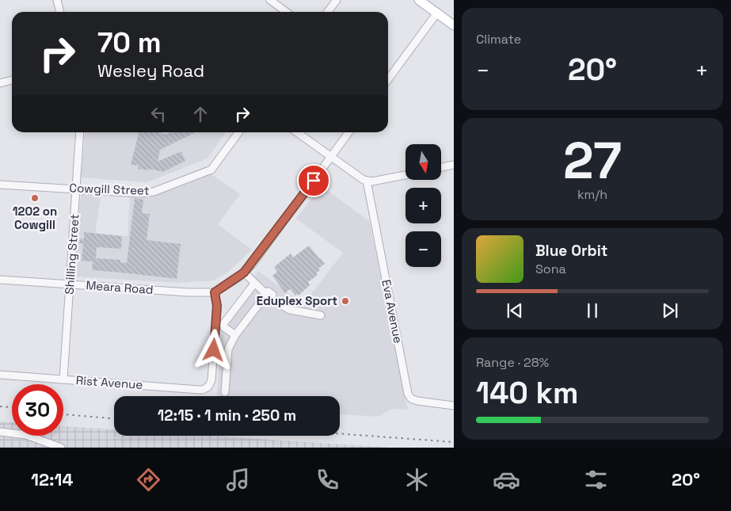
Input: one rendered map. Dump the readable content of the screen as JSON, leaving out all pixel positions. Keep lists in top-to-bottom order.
{
  "streets": {
    "street": [
      "Cowgill Street",
      "Shilling Street",
      "Meara Road",
      "Eva Avenue",
      "Rist Avenue"
    ]
  },
  "crossings": [
    ["Cowgill Street", "Shilling Street"],
    ["Shilling Street", "Meara Road"],
    ["Shilling Street", "Rist Avenue"],
    ["Meara Road", "Rist Avenue"]
  ],
  "places": ["1202 on Cowgill", "Eduplex Sport"],
  "north": "bottom",
  "page": {
    "tile": [
      "Climate",
      ["27", "km/h"],
      ["Range · 28%", "140 km"]
    ],
    "turn": ["70 m", "Wesley Road"],
    "heat": ["−", "20°", "+"],
    "map_buttons": ["+", "−"],
    "song": ["Blue Orbit", "Sona"],
    "limit": "30",
    "trip": "12:15 · 1 min · 250 m",
    "tabs": ["12:14", "20°"]
  }
}
